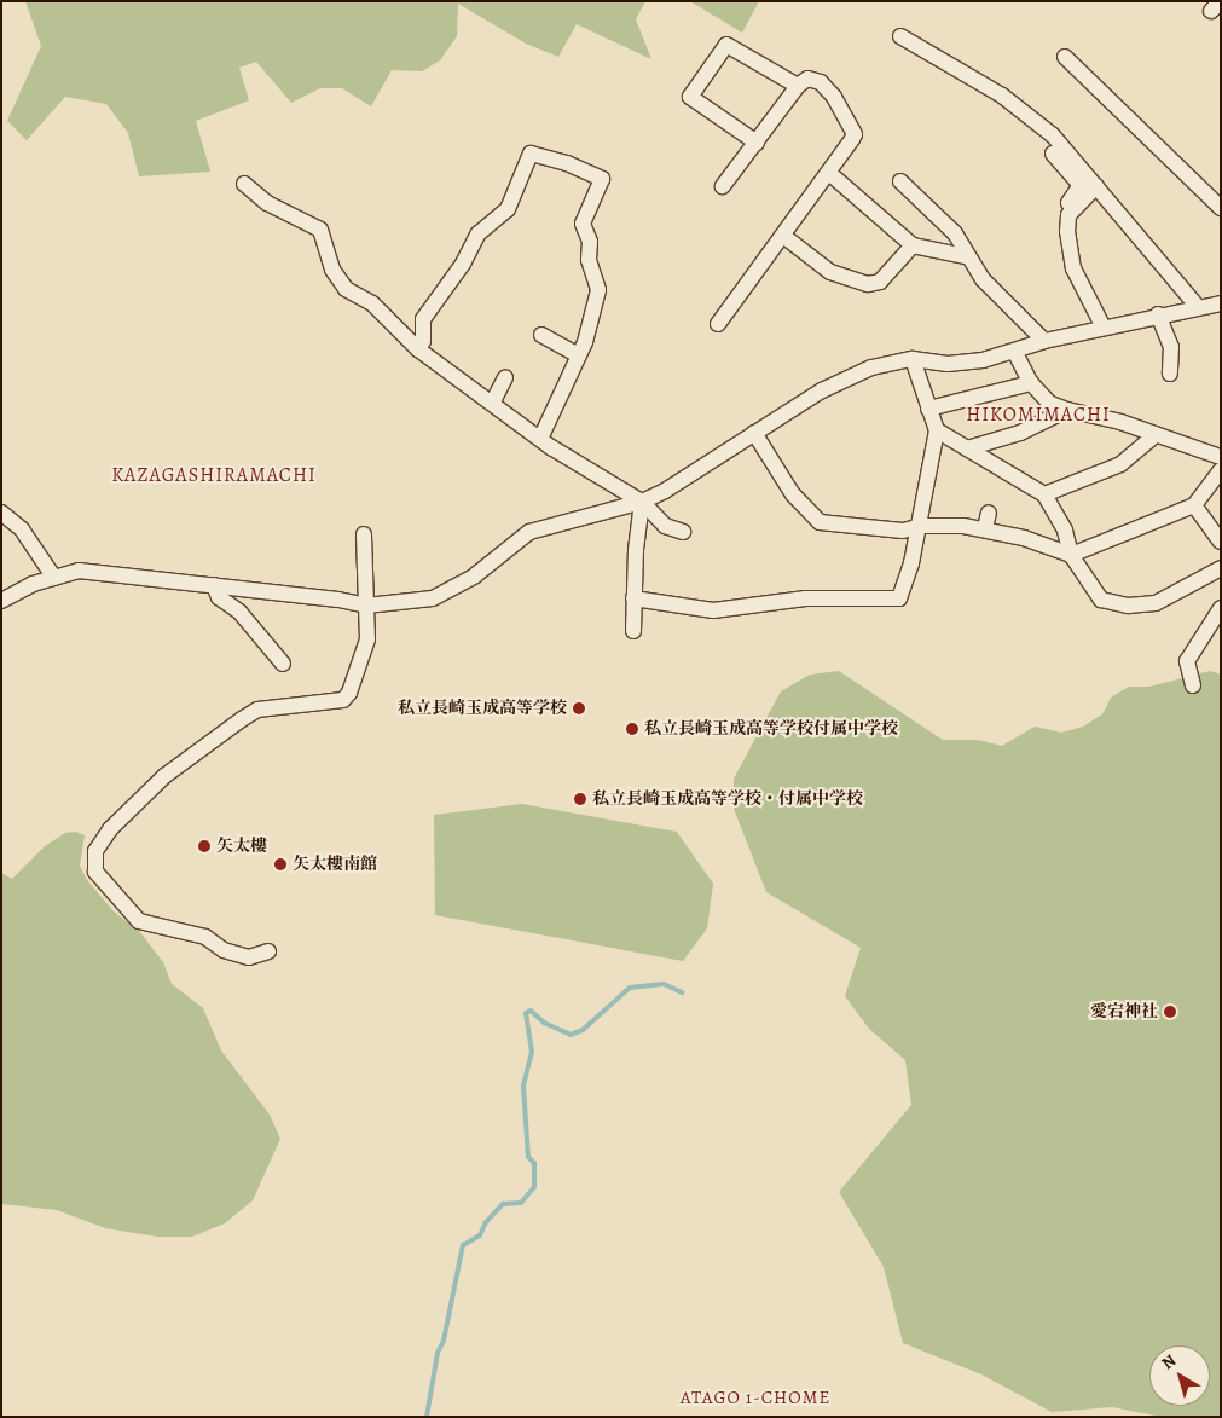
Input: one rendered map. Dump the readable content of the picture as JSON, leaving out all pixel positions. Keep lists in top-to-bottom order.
{
  "districts": ["HIKOMIMACHI", "KAZAGASHIRAMACHI", "ATAGO 1-CHOME"],
  "places": [
    "私立長崎玉成高等学校",
    "私立長崎玉成高等学校付属中学校",
    "私立長崎玉成高等学校・付属中学校",
    "矢太樓",
    "矢太樓南館",
    "愛宕神社"
  ],
  "north": "top left"
}
